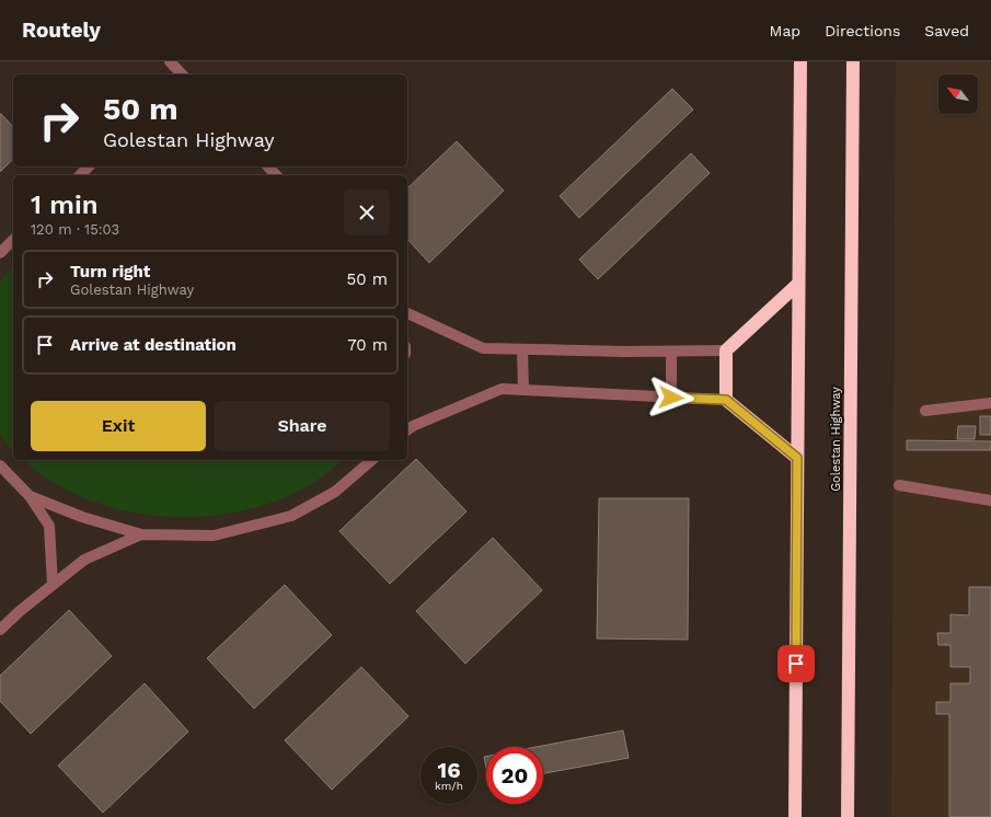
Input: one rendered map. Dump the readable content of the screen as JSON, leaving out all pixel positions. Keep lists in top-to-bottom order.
{
  "streets": {
    "highway": ["Golestan Highway"]
  },
  "north": "top left",
  "page": {
    "header": "Routely",
    "nav": ["Map", "Directions", "Saved"],
    "turn": ["50 m", "Golestan Highway"],
    "heading": ["1 min", "120 m · 15:03"],
    "list": [
      {
        "name": "Turn right",
        "note": "Golestan Highway",
        "value": "50 m"
      },
      {
        "name": "Arrive at destination",
        "value": "70 m"
      }
    ],
    "buttons": ["Exit", "Share"],
    "speed": "16 km/h",
    "limit": "20"
  }
}
